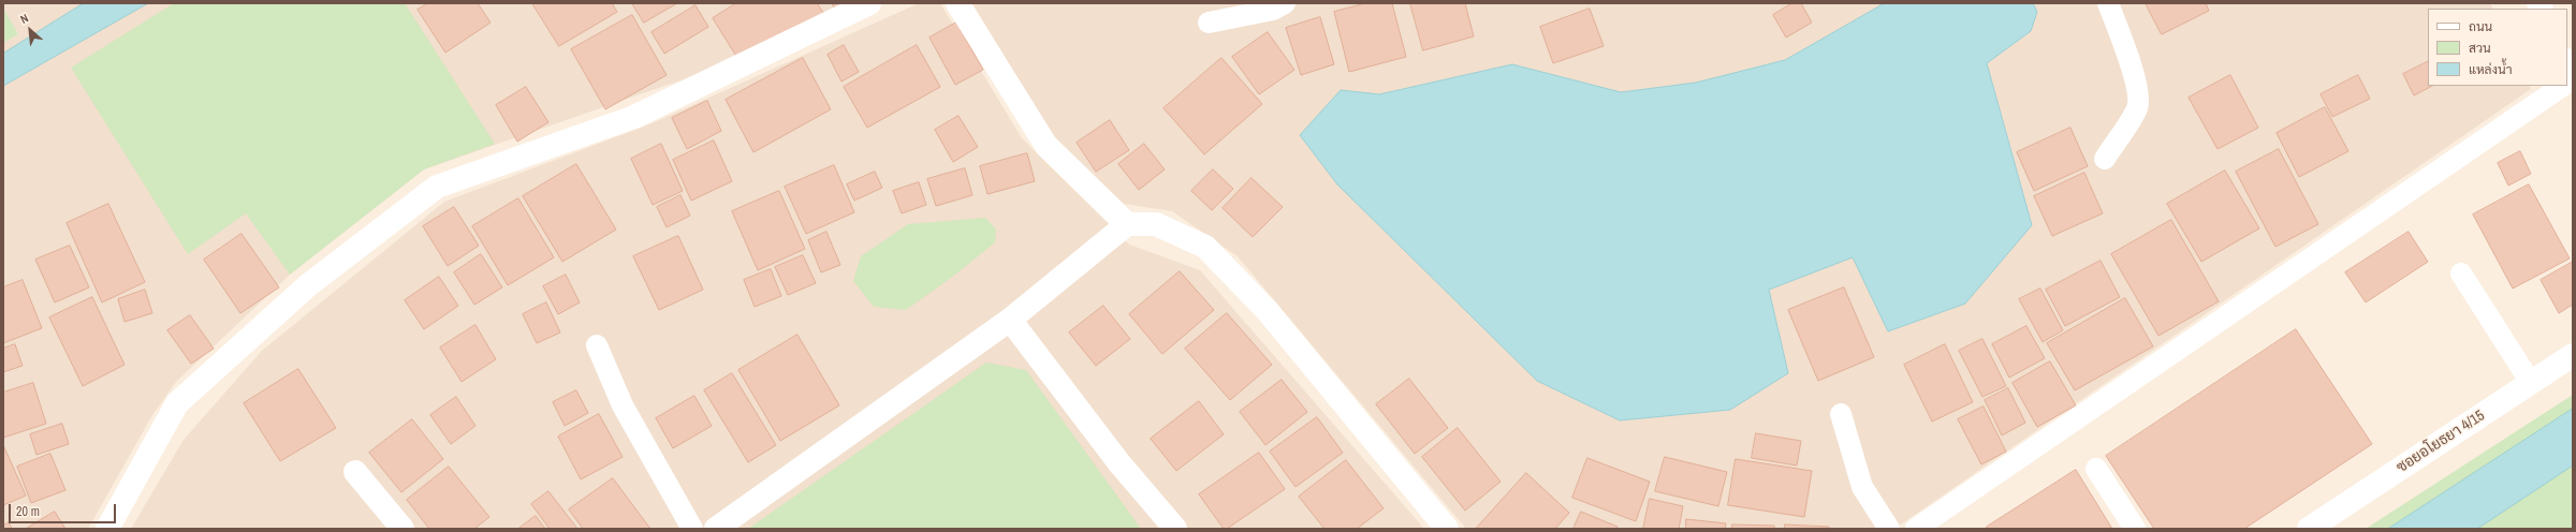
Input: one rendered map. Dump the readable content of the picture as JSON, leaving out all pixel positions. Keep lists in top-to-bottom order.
{
  "streets": {
    "street": ["ซอยอโยธยา 4/15"]
  },
  "legend": ["ถนน", "สวน", "แหล่งน้ำ"],
  "scale_bar": "20 m",
  "north": "top left"
}
